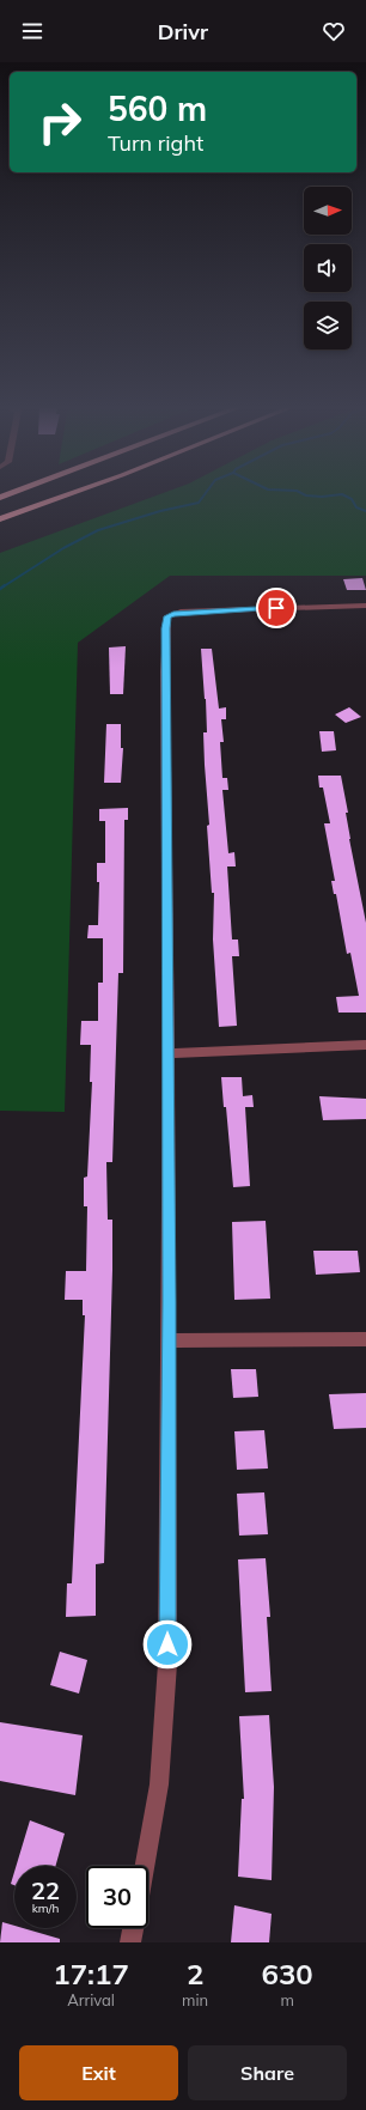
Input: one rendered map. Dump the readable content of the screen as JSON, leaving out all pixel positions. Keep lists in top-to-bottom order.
{
  "north": "right",
  "page": {
    "header": "Drivr",
    "turn": ["560 m", "Turn right"],
    "speed": "22 km/h",
    "limit": "30",
    "eta": [
      "17:17",
      "Arrival",
      "2",
      "min",
      "630",
      "m"
    ],
    "buttons": ["Exit", "Share"]
  }
}
